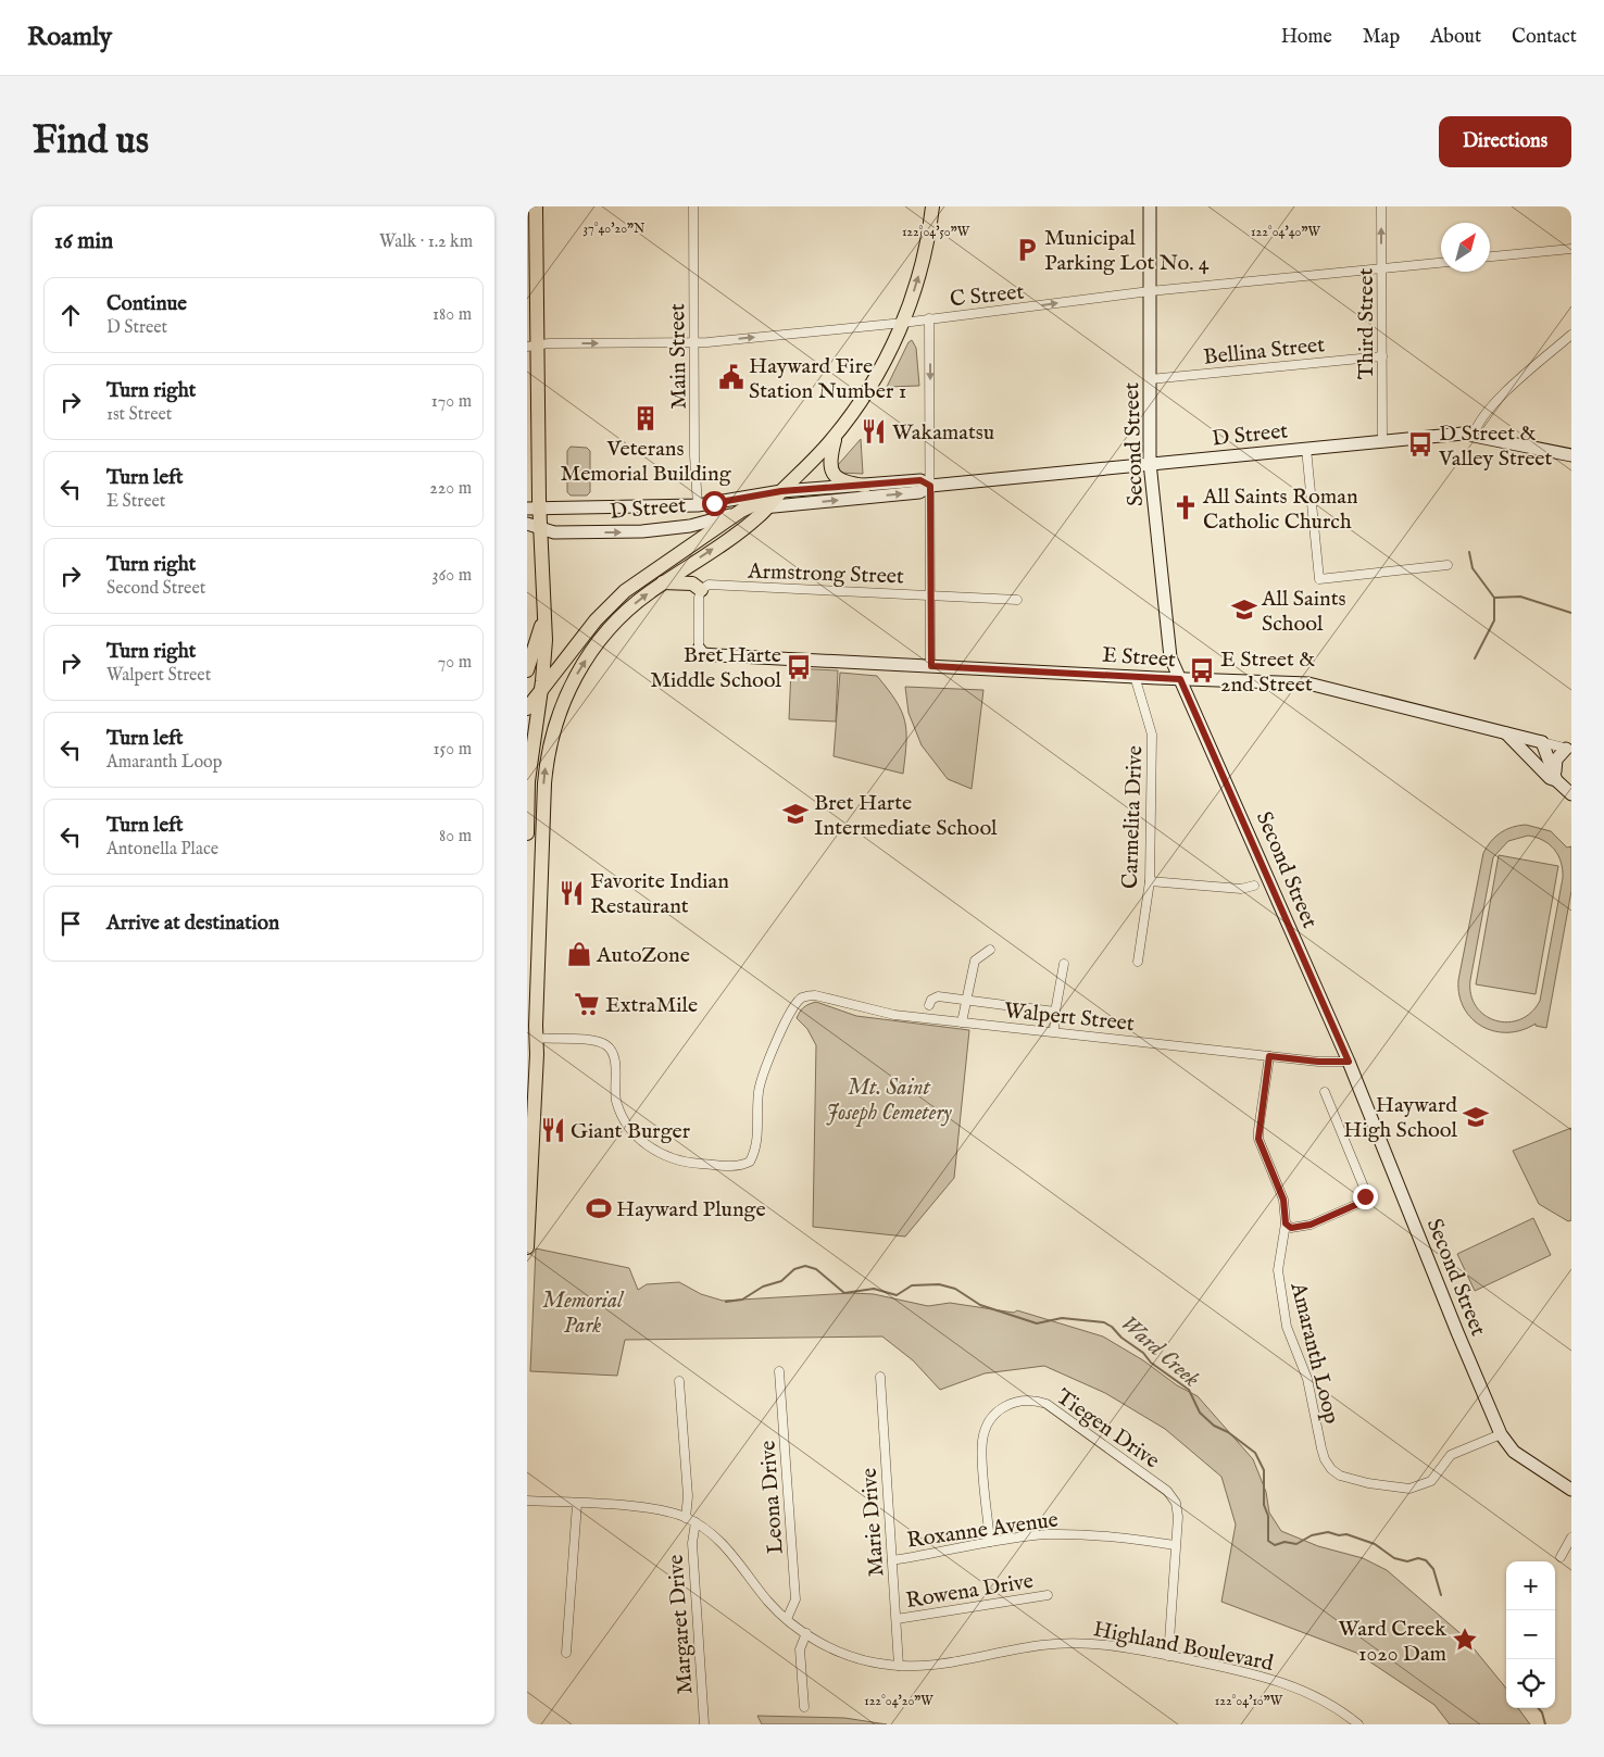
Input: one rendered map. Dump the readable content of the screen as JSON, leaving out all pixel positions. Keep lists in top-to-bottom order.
{
  "streets": {
    "street": [
      "C Street",
      "Third Street",
      "Bellina Street",
      "Main Street",
      "D Street",
      "Second Street",
      "Armstrong Street",
      "E Street",
      "Carmelita Drive",
      "Walpert Street",
      "Amaranth Loop",
      "Tiegen Drive",
      "Leona Drive",
      "Marie Drive",
      "Roxanne Avenue",
      "Rowena Drive",
      "Margaret Drive",
      "Highland Boulevard"
    ]
  },
  "crossings": [
    ["C Street", "Third Street"],
    ["C Street", "Main Street"],
    ["C Street", "Second Street"],
    ["Third Street", "Bellina Street"],
    ["Third Street", "D Street"],
    ["Bellina Street", "Second Street"],
    ["Main Street", "D Street"],
    ["D Street", "Second Street"],
    ["Second Street", "E Street"],
    ["Second Street", "Walpert Street"],
    ["Second Street", "Amaranth Loop"],
    ["E Street", "Carmelita Drive"],
    ["Walpert Street", "Amaranth Loop"],
    ["Tiegen Drive", "Roxanne Avenue"],
    ["Tiegen Drive", "Highland Boulevard"],
    ["Leona Drive", "Highland Boulevard"],
    ["Marie Drive", "Roxanne Avenue"],
    ["Marie Drive", "Rowena Drive"],
    ["Marie Drive", "Highland Boulevard"],
    ["Margaret Drive", "Highland Boulevard"]
  ],
  "one_way": ["C Street"],
  "water": ["Ward Creek"],
  "parks": ["Mt. Saint Joseph Cemetery", "Memorial Park"],
  "places": {
    "parking": ["Municipal Parking Lot No. 4"],
    "public building": ["Hayward Fire Station Number 1"],
    "building": ["Veterans Memorial Building"],
    "restaurant": ["Wakamatsu", "Favorite Indian Restaurant", "Giant Burger"],
    "bus stop": ["D Street & Valley Street", "Bret Harte Middle School", "E Street & 2nd Street"],
    "church": ["All Saints Roman Catholic Church"],
    "school or university": ["All Saints School", "Bret Harte Intermediate School", "Hayward High School"],
    "shop": ["AutoZone"],
    "supermarket": ["ExtraMile"],
    "sports": ["Hayward Plunge"],
    "place": ["Ward Creek 1020 Dam"]
  },
  "north": "top right",
  "page": {
    "header": "Roamly",
    "nav": [
      "Home",
      "Map",
      "About",
      "Contact"
    ],
    "buttons": "Directions",
    "title": "Find us",
    "heading": ["16 min", "Walk · 1.2 km"],
    "list": [
      ["Continue", "D Street", "180 m"],
      ["Turn right", "1st Street", "170 m"],
      ["Turn left", "E Street", "220 m"],
      ["Turn right", "Second Street", "360 m"],
      ["Turn right", "Walpert Street", "70 m"],
      ["Turn left", "Amaranth Loop", "150 m"],
      ["Turn left", "Antonella Place", "80 m"],
      "Arrive at destination"
    ],
    "map_buttons": ["+", "−"]
  },
  "coordinates": [
    "37°40'20\"N",
    "122°04'50\"W",
    "122°04'40\"W",
    "122°04'20\"W",
    "122°04'10\"W"
  ]
}
